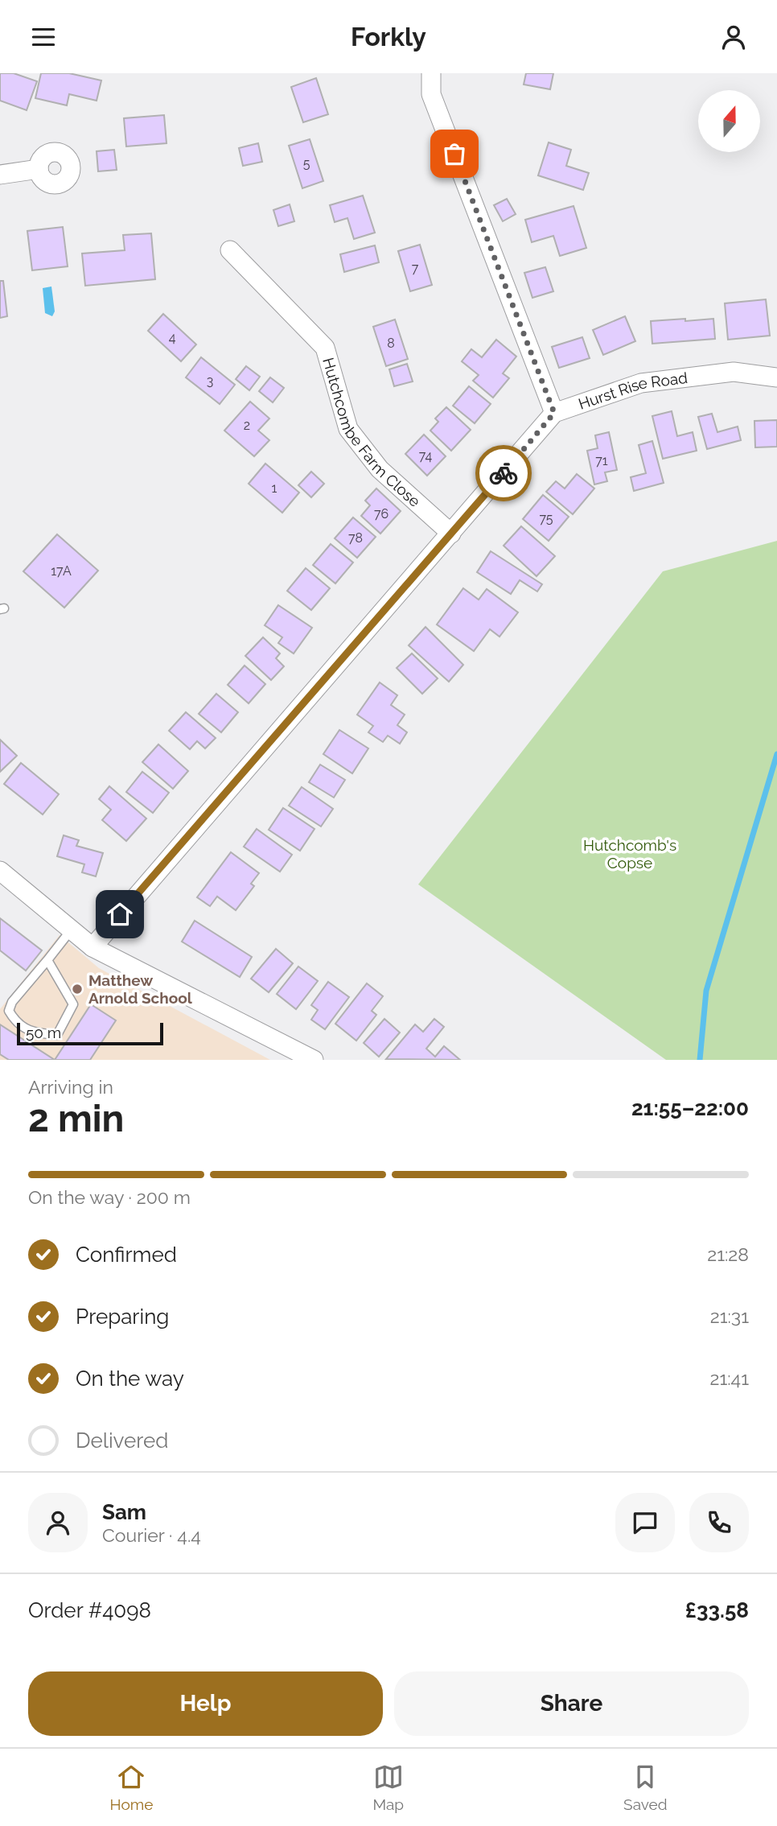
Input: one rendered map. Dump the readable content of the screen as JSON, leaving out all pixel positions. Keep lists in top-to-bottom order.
{
  "streets": {
    "street": ["Hurst Rise Road", "Hutchcombe Farm Close"]
  },
  "parks": ["Hutchcomb's Copse"],
  "places": ["Matthew Arnold School"],
  "house_numbers": [
    "5",
    "7",
    "4",
    "8",
    "3",
    "2",
    "74",
    "71",
    "1",
    "76",
    "75",
    "78",
    "17A"
  ],
  "scale_bar": "50 m",
  "north": "top",
  "page": {
    "header": "Forkly",
    "scale": "50 m",
    "heading": ["2 min", "Arriving in", "21:55–22:00"],
    "panel": [
      "Sam",
      "Courier · 4.4",
      "Order #4098",
      "£33.58"
    ],
    "bar": "On the way · 200 m",
    "list": [
      ["Confirmed", "21:28"],
      ["Preparing", "21:31"],
      ["On the way", "21:41"],
      "Delivered"
    ],
    "buttons": ["Help", "Share"],
    "tabs": ["Home", "Map", "Saved"]
  }
}
